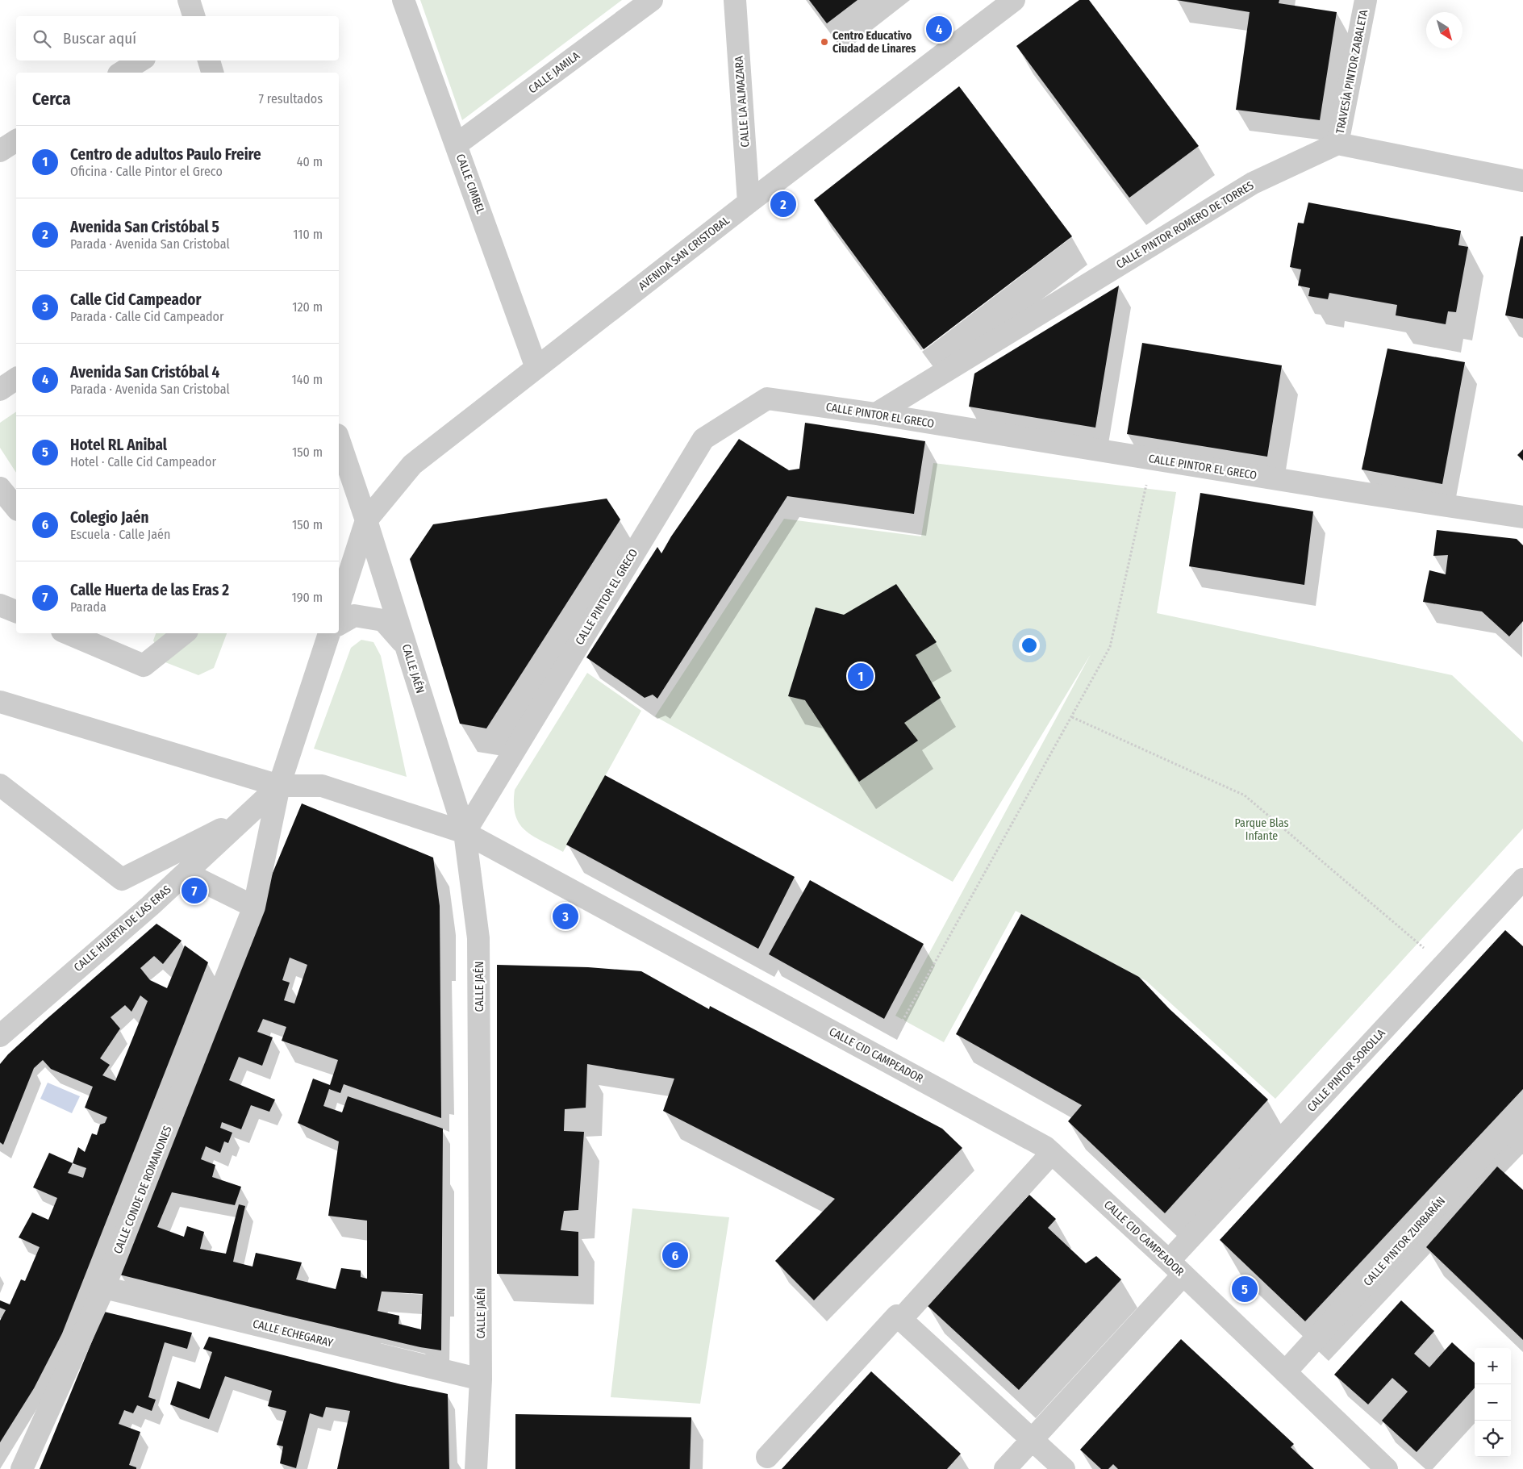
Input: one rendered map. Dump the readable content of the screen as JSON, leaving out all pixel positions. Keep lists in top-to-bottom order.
{
  "streets": {
    "street": [
      "TRAVESÍA PINTOR ZABALETA",
      "CALLE JAMILA",
      "CALLE LA ALMAZARA",
      "CALLE CIMBEL",
      "CALLE PINTOR ROMERO DE TORRES",
      "AVENIDA SAN CRISTOBAL",
      "CALLE PINTOR EL GRECO",
      "CALLE JAÉN",
      "CALLE HUERTA DE LAS ERAS",
      "CALLE CID CAMPEADOR",
      "CALLE PINTOR SOROLLA",
      "CALLE CONDE DE ROMANONES",
      "CALLE PINTOR ZURBARÁN",
      "CALLE ECHEGARAY"
    ]
  },
  "crossings": [
    ["TRAVESÍA PINTOR ZABALETA", "CALLE PINTOR ROMERO DE TORRES"],
    ["CALLE JAMILA", "CALLE CIMBEL"],
    ["CALLE LA ALMAZARA", "AVENIDA SAN CRISTOBAL"],
    ["CALLE CIMBEL", "AVENIDA SAN CRISTOBAL"],
    ["CALLE PINTOR ROMERO DE TORRES", "CALLE PINTOR EL GRECO"],
    ["AVENIDA SAN CRISTOBAL", "CALLE JAÉN"],
    ["CALLE PINTOR EL GRECO", "CALLE JAÉN"],
    ["CALLE PINTOR EL GRECO", "CALLE CID CAMPEADOR"],
    ["CALLE JAÉN", "CALLE CID CAMPEADOR"],
    ["CALLE JAÉN", "CALLE ECHEGARAY"],
    ["CALLE HUERTA DE LAS ERAS", "CALLE CID CAMPEADOR"],
    ["CALLE HUERTA DE LAS ERAS", "CALLE CONDE DE ROMANONES"],
    ["CALLE CID CAMPEADOR", "CALLE PINTOR SOROLLA"],
    ["CALLE CID CAMPEADOR", "CALLE CONDE DE ROMANONES"],
    ["CALLE CID CAMPEADOR", "CALLE PINTOR ZURBARÁN"],
    ["CALLE CONDE DE ROMANONES", "CALLE ECHEGARAY"]
  ],
  "parks": ["Parque Blas Infante"],
  "places": ["Centro Educativo Ciudad de Linares"],
  "north": "bottom right",
  "page": {
    "pins": [
      "4",
      "2",
      "1",
      "7",
      "3",
      "6",
      "5"
    ],
    "search": "Buscar aquí",
    "heading": ["Cerca", "7 resultados"],
    "list": [
      {
        "mark": "1",
        "name": "Centro de adultos Paulo Freire",
        "note": "Oficina · Calle Pintor el Greco",
        "value": "40 m"
      },
      {
        "mark": "2",
        "name": "Avenida San Cristóbal 5",
        "note": "Parada · Avenida San Cristobal",
        "value": "110 m"
      },
      {
        "mark": "3",
        "name": "Calle Cid Campeador",
        "note": "Parada · Calle Cid Campeador",
        "value": "120 m"
      },
      {
        "mark": "4",
        "name": "Avenida San Cristóbal 4",
        "note": "Parada · Avenida San Cristobal",
        "value": "140 m"
      },
      {
        "mark": "5",
        "name": "Hotel RL Anibal",
        "note": "Hotel · Calle Cid Campeador",
        "value": "150 m"
      },
      {
        "mark": "6",
        "name": "Colegio Jaén",
        "note": "Escuela · Calle Jaén",
        "value": "150 m"
      },
      {
        "mark": "7",
        "name": "Calle Huerta de las Eras 2",
        "note": "Parada",
        "value": "190 m"
      }
    ],
    "map_buttons": ["+", "−"]
  }
}
